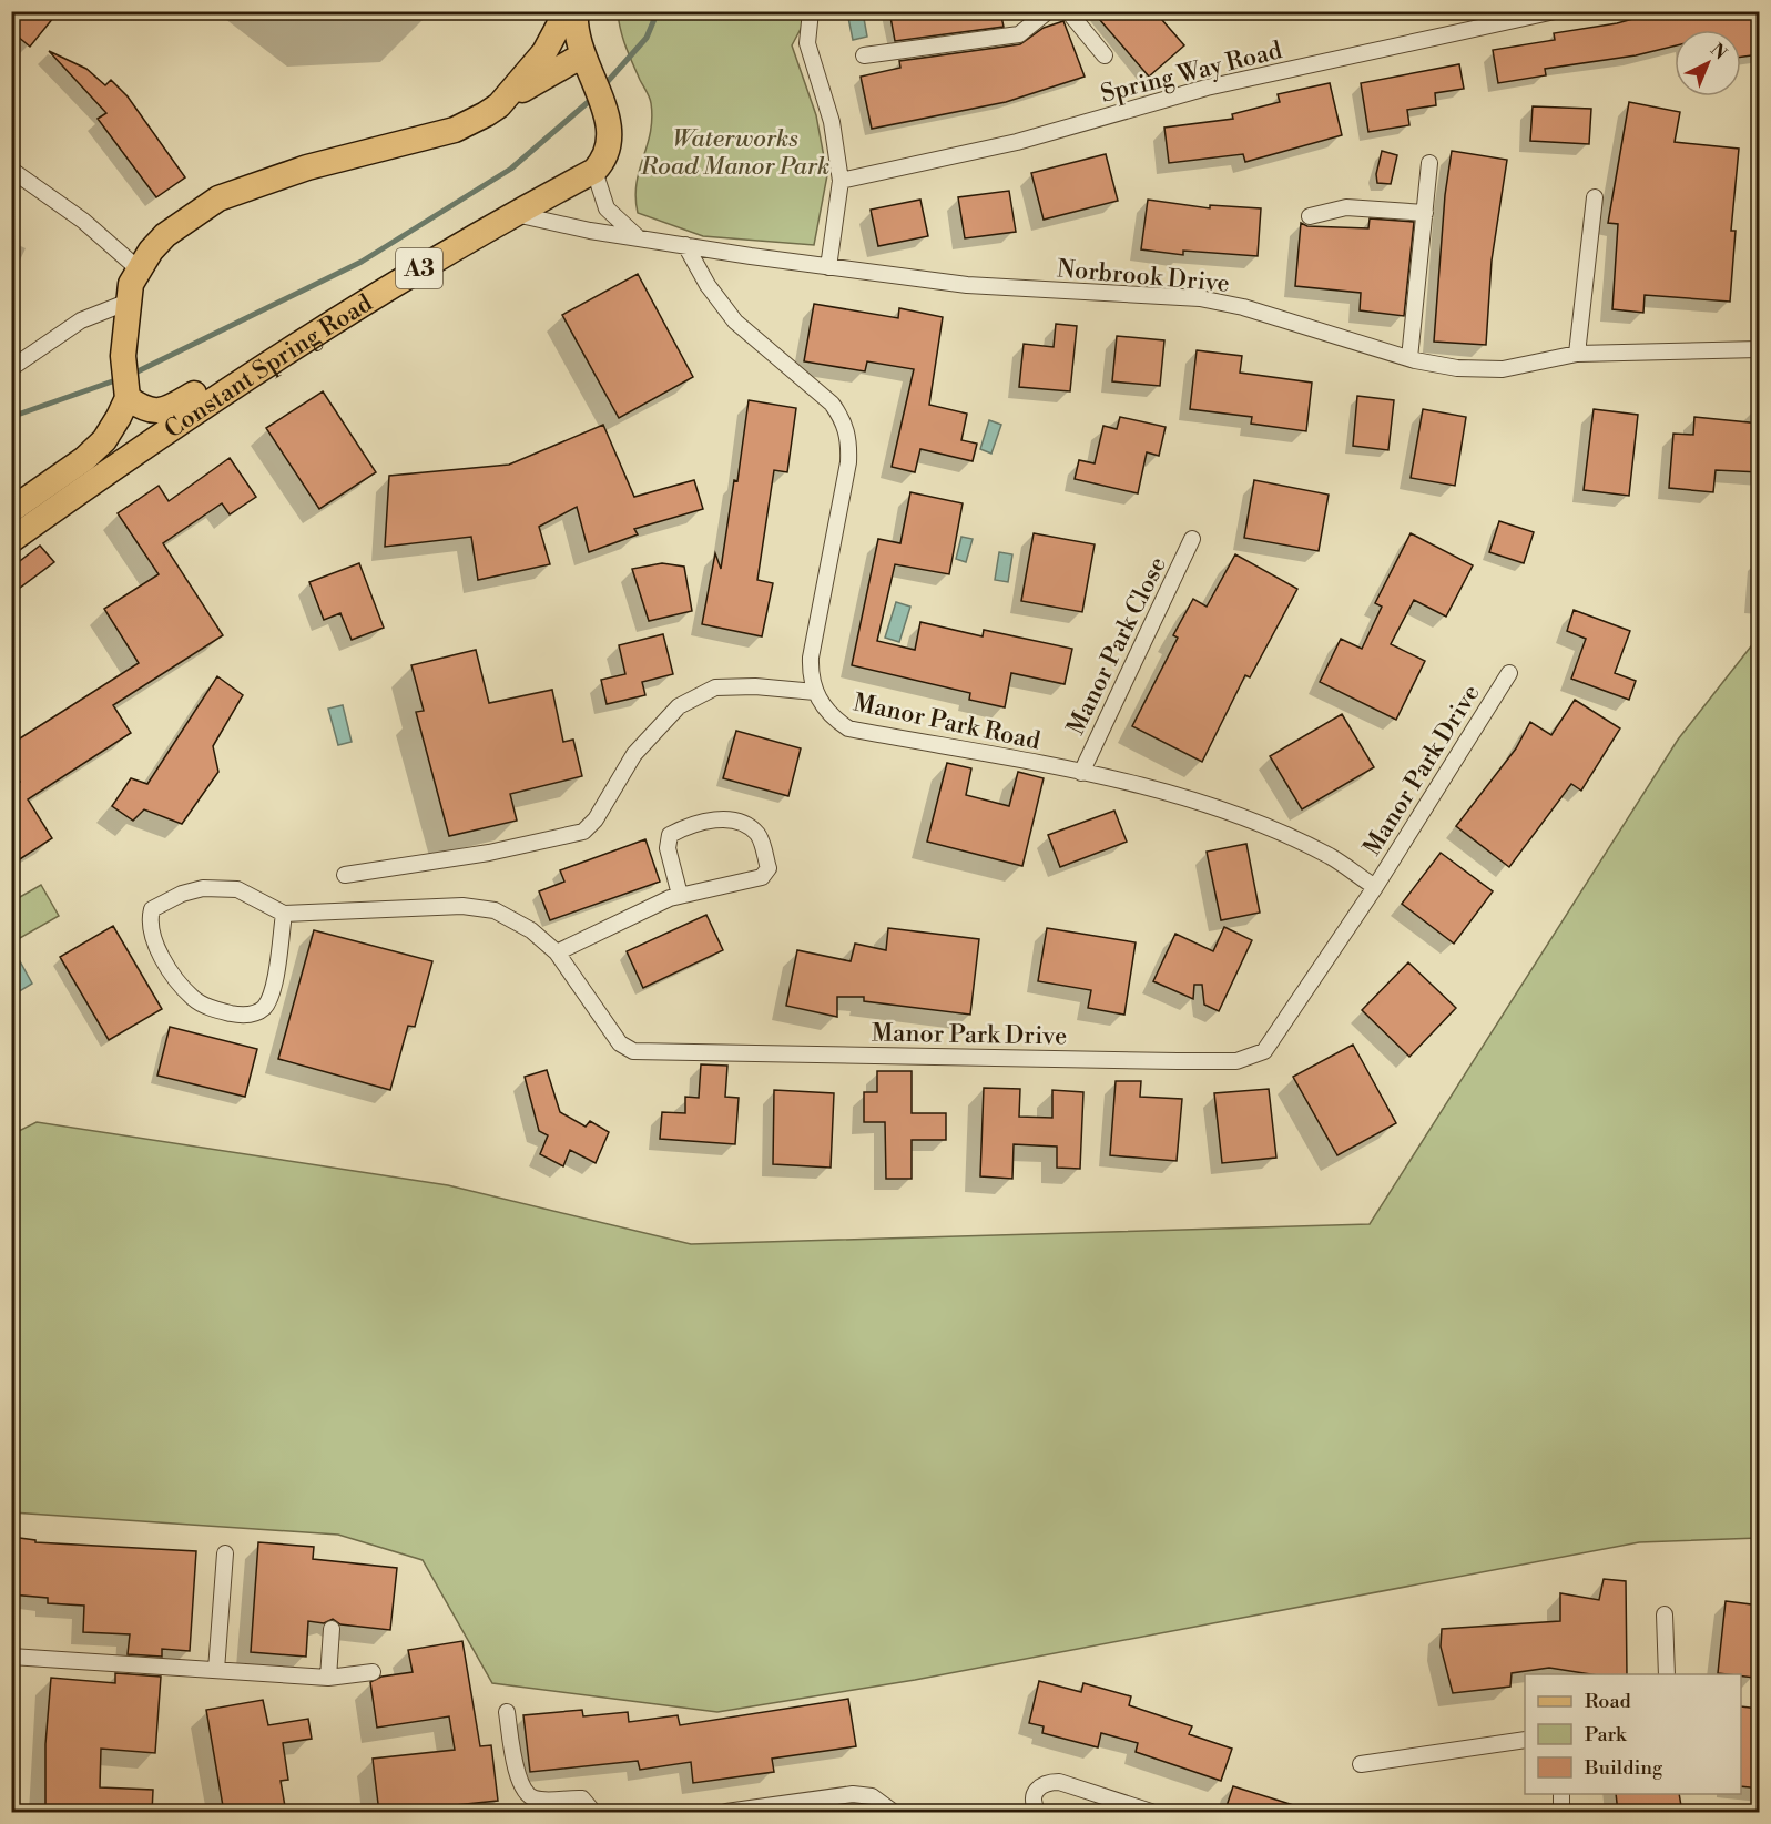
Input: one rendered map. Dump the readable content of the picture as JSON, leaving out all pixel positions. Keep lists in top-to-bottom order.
{
  "streets": {
    "main road": ["A3", "Constant Spring Road"],
    "street": [
      "Spring Way Road",
      "Norbrook Drive",
      "Manor Park Close",
      "Manor Park Road",
      "Manor Park Drive"
    ]
  },
  "crossings": [
    ["Norbrook Drive", "Constant Spring Road"],
    ["Norbrook Drive", "Manor Park Road"],
    ["Manor Park Close", "Manor Park Road"],
    ["Manor Park Road", "Manor Park Drive"]
  ],
  "parks": ["Waterworks Road Manor Park"],
  "legend": ["Road", "Park", "Building"],
  "north": "top right"
}
